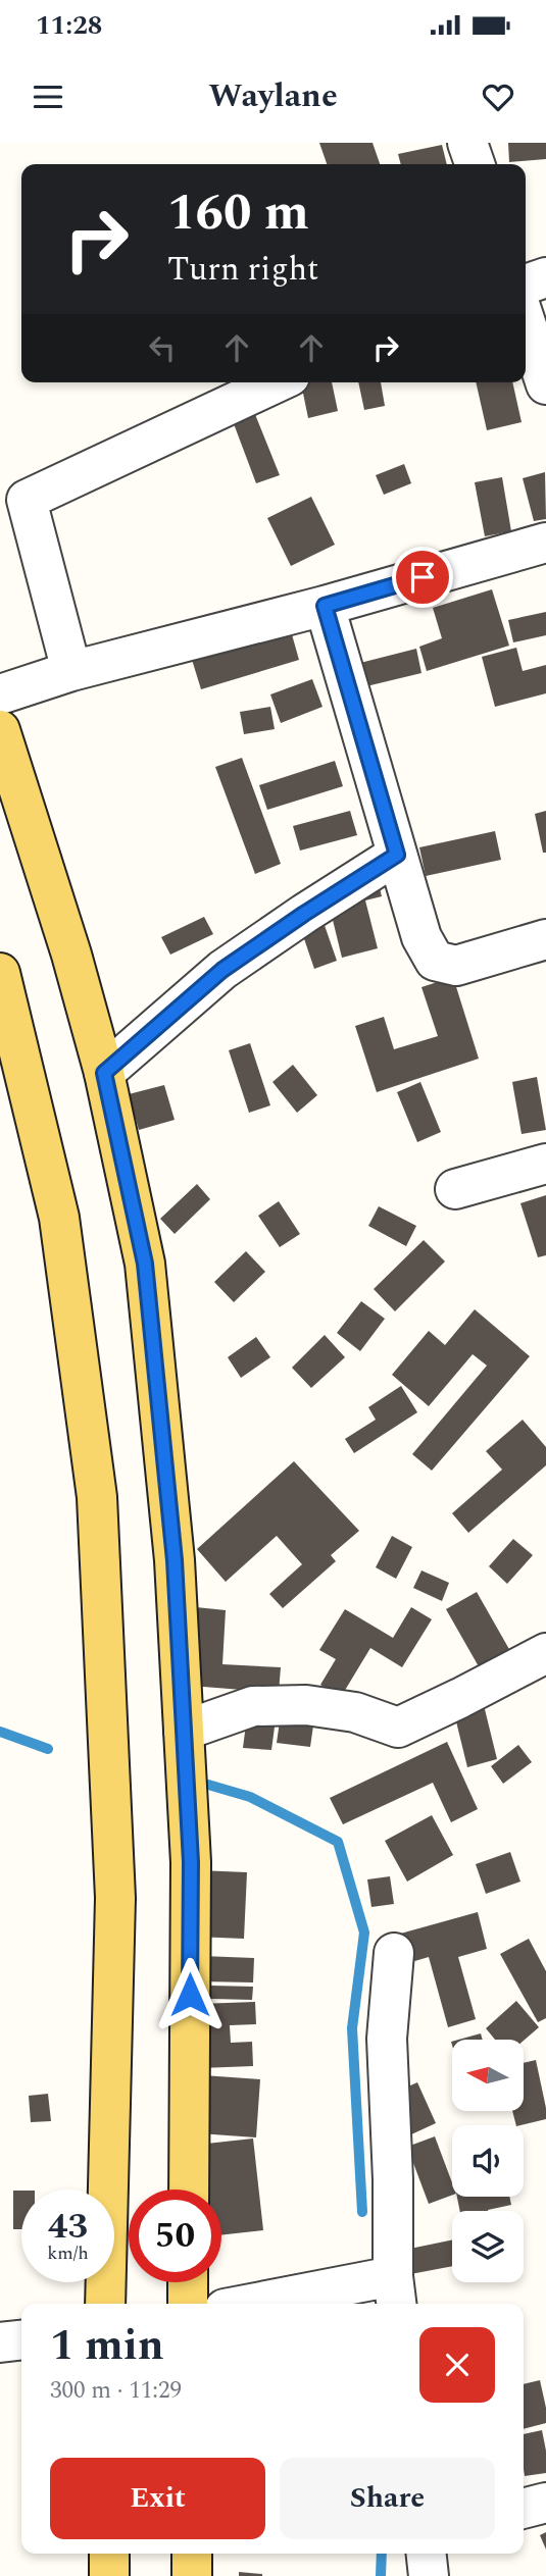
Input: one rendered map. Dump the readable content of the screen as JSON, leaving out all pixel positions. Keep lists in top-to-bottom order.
{
  "north": "left",
  "page": {
    "status": "11:28",
    "header": "Waylane",
    "turn": ["160 m", "Turn right"],
    "speed": "43 km/h",
    "limit": "50",
    "heading": ["1 min", "300 m · 11:29"],
    "buttons": ["Exit", "Share"]
  }
}
